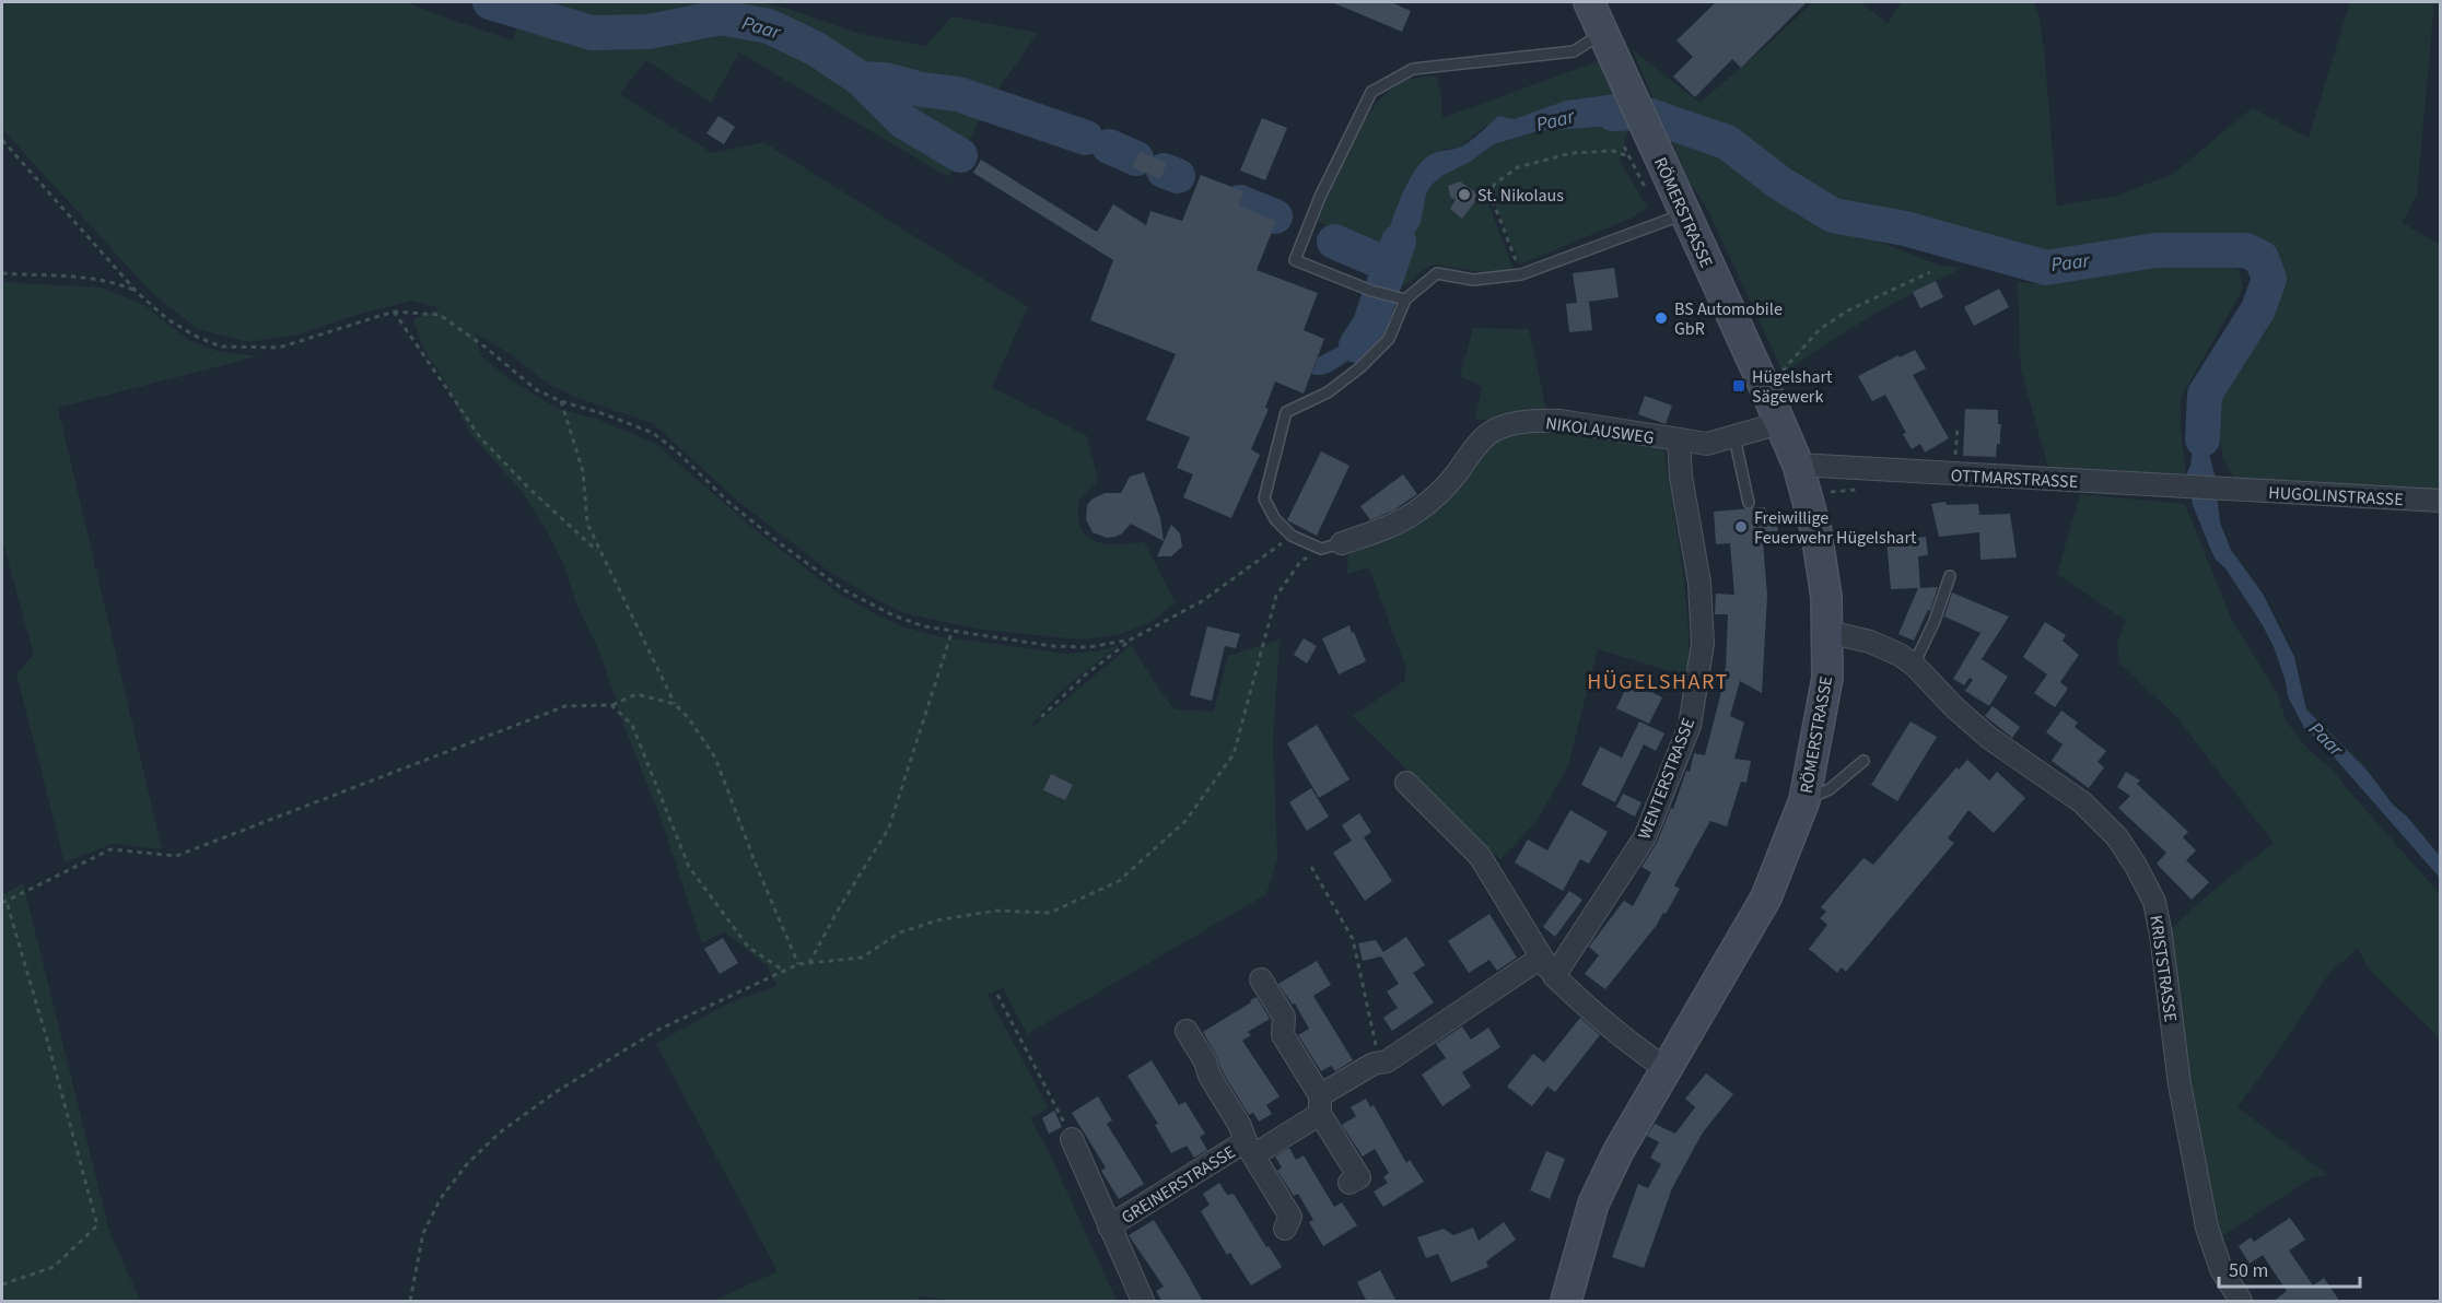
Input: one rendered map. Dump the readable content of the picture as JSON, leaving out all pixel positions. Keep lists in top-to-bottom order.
{
  "streets": {
    "main road": ["RÖMERSTRASSE"],
    "street": [
      "NIKOLAUSWEG",
      "OTTMARSTRASSE",
      "HUGOLINSTRASSE",
      "WENTERSTRASSE",
      "KRISTSTRASSE",
      "GREINERSTRASSE"
    ]
  },
  "crossings": [
    ["RÖMERSTRASSE", "NIKOLAUSWEG"],
    ["RÖMERSTRASSE", "OTTMARSTRASSE"],
    ["RÖMERSTRASSE", "KRISTSTRASSE"],
    ["NIKOLAUSWEG", "WENTERSTRASSE"],
    ["OTTMARSTRASSE", "HUGOLINSTRASSE"]
  ],
  "districts": ["HÜGELSHART"],
  "water": ["Paar"],
  "places": {
    "other": ["St. Nikolaus", "BS Automobile GbR", "Freiwillige Feuerwehr Hügelshart"],
    "transit": ["Hügelshart Sägewerk"]
  },
  "scale_bar": "50 m"
}
